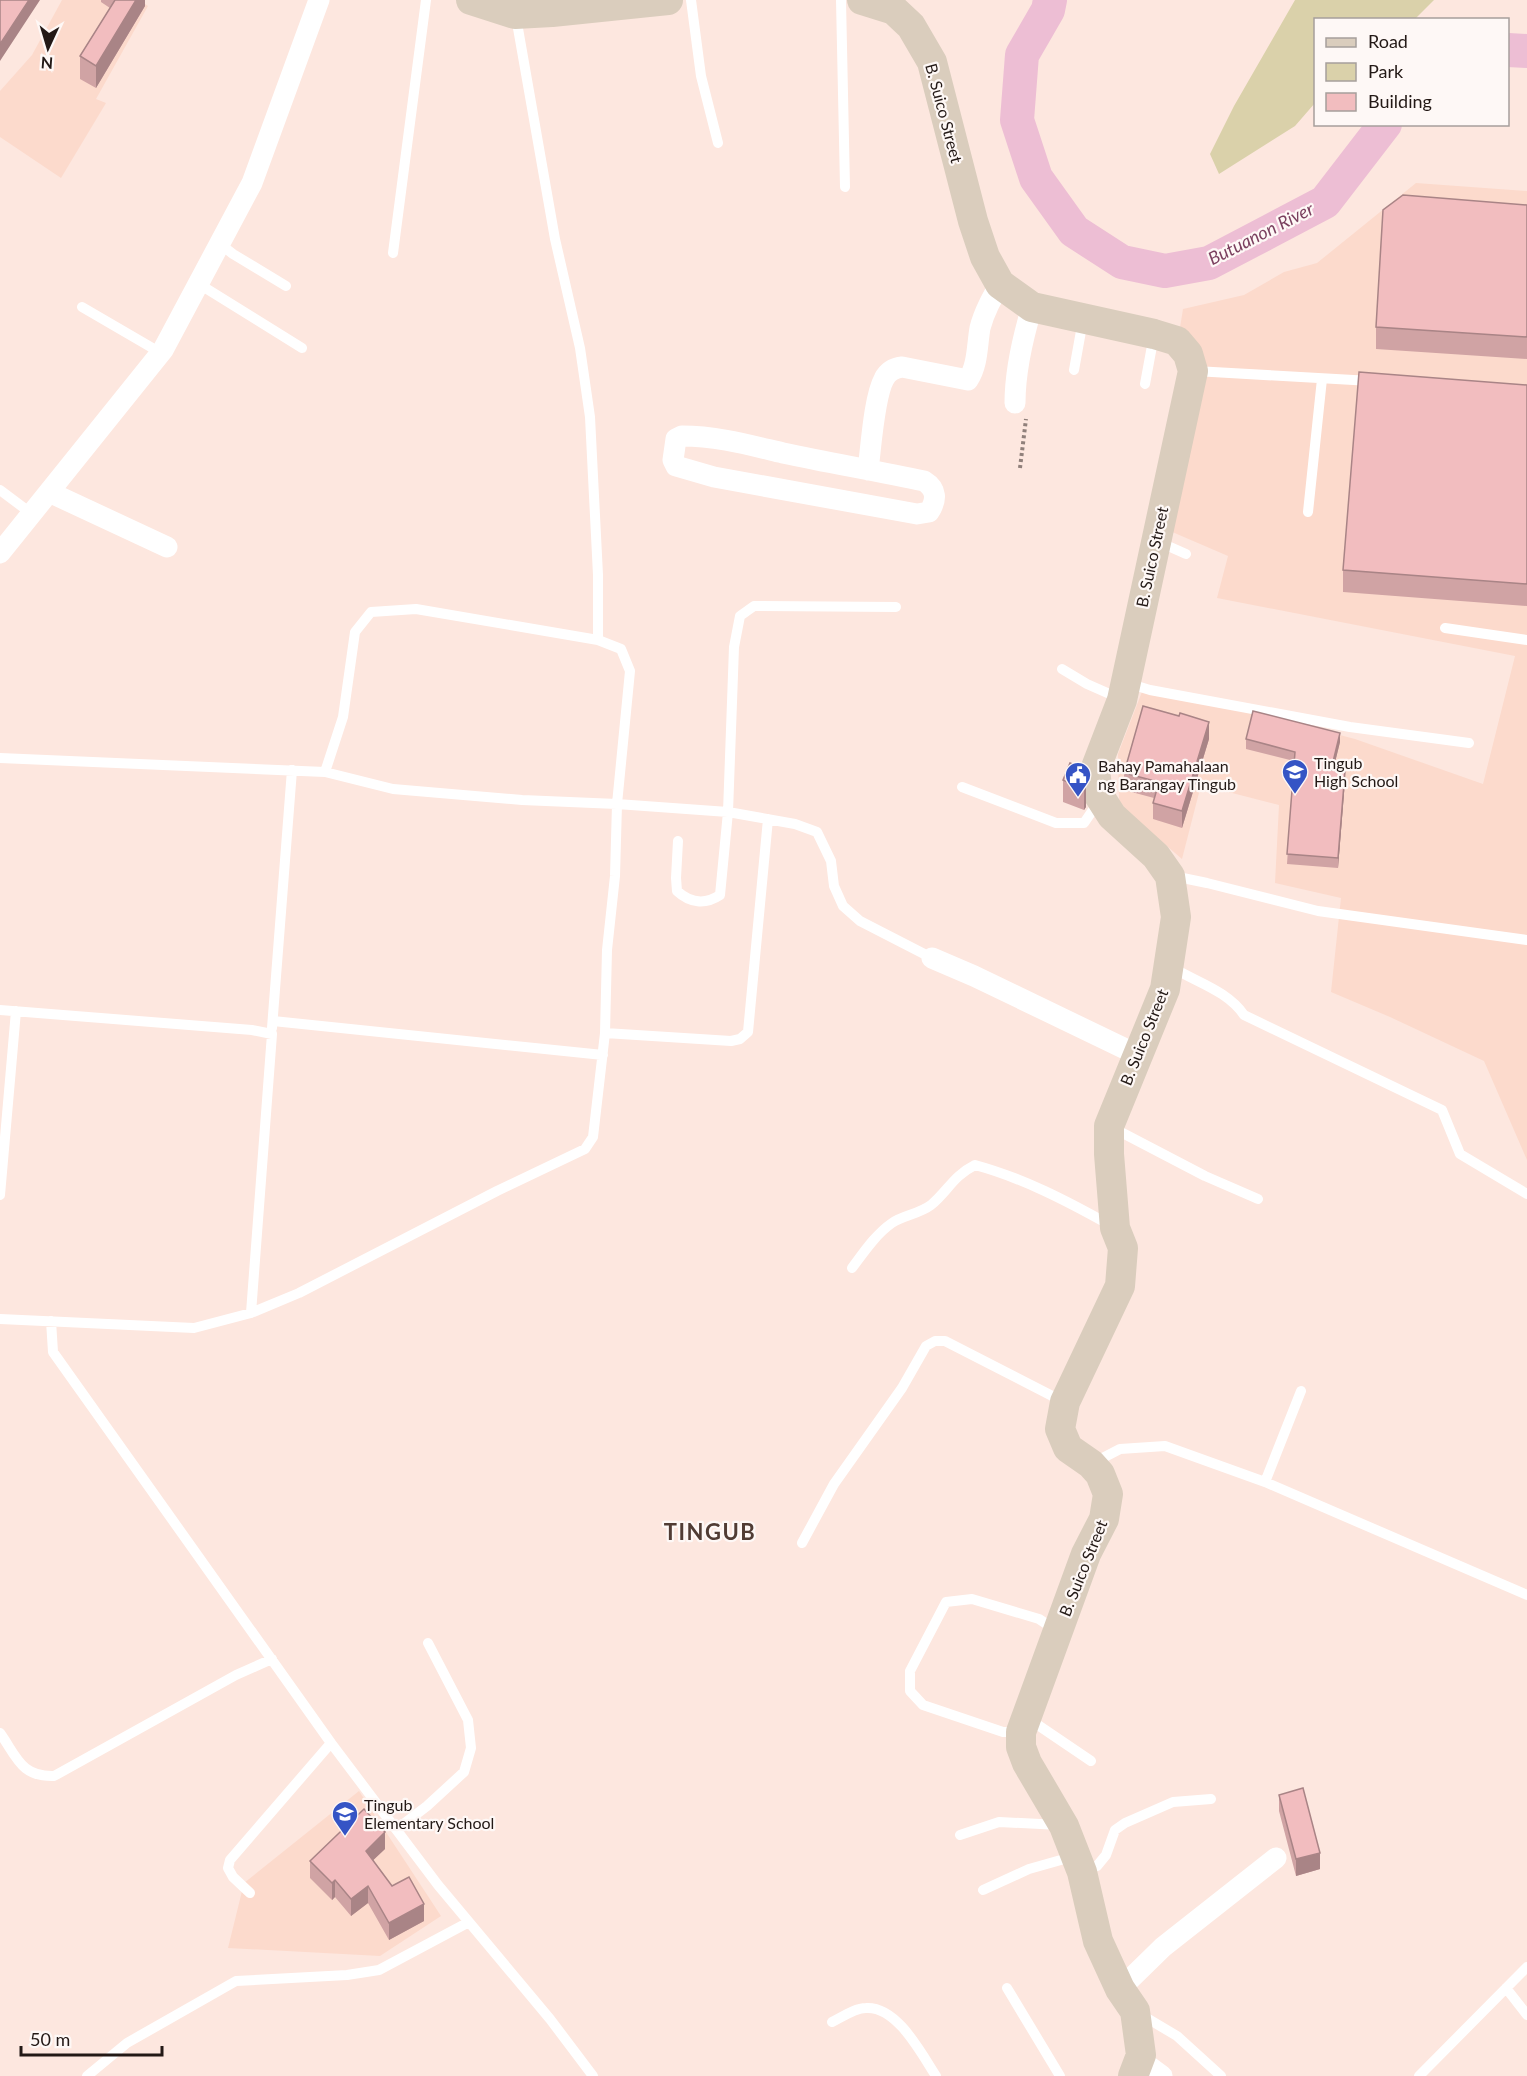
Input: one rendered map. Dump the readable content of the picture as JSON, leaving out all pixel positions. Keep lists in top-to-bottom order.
{
  "streets": {
    "street": ["B. Suico Street"]
  },
  "districts": ["TINGUB"],
  "water": ["Butuanon River"],
  "places": {
    "school or university": ["Tingub High School", "Tingub Elementary School"],
    "public building": ["Bahay Pamahalaan ng Barangay Tingub"]
  },
  "legend": ["Road", "Park", "Building"],
  "scale_bar": "50 m",
  "north": "bottom"
}
